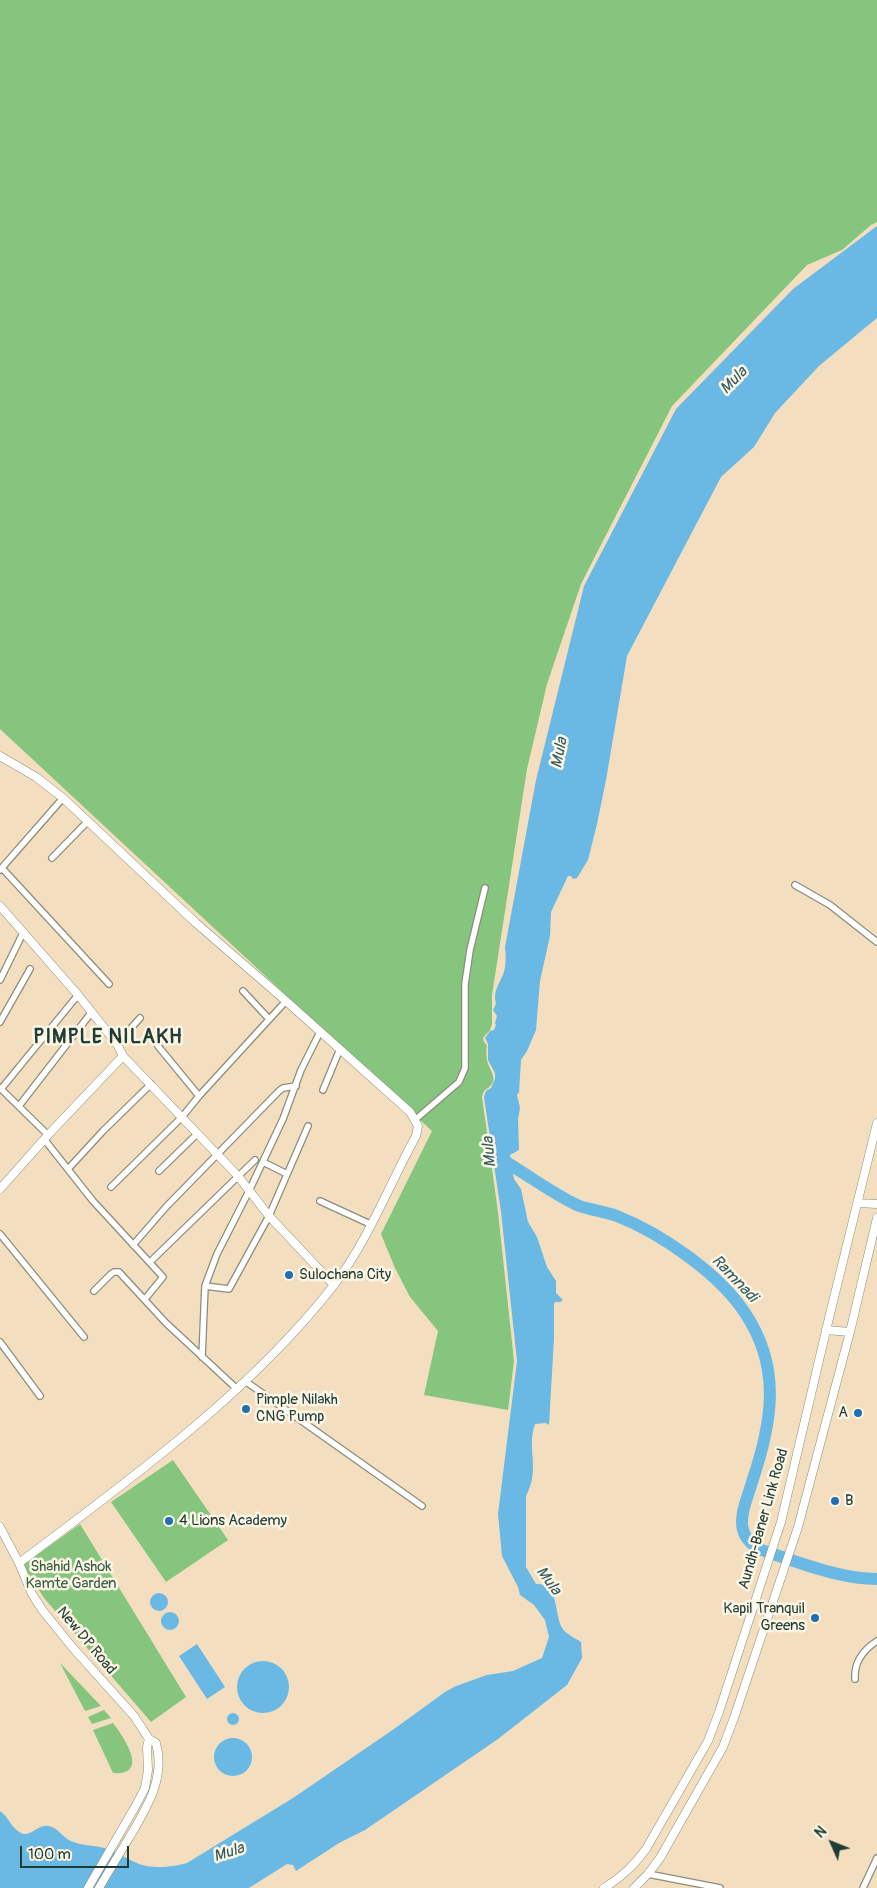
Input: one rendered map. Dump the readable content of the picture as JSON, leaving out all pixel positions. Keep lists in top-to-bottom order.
{
  "streets": {
    "main road": ["Aundh-Baner Link Road", "New DP Road"]
  },
  "districts": ["PIMPLE NILAKH"],
  "water": ["Mula", "Ramnadi"],
  "parks": ["Shahid Ashok Kamte Garden"],
  "places": [
    "Sulochana City",
    "Pimple Nilakh CNG Pump",
    "A",
    "B",
    "4 Lions Academy",
    "Kapil Tranquil Greens"
  ],
  "scale_bar": "100 m",
  "north": "top left"
}
